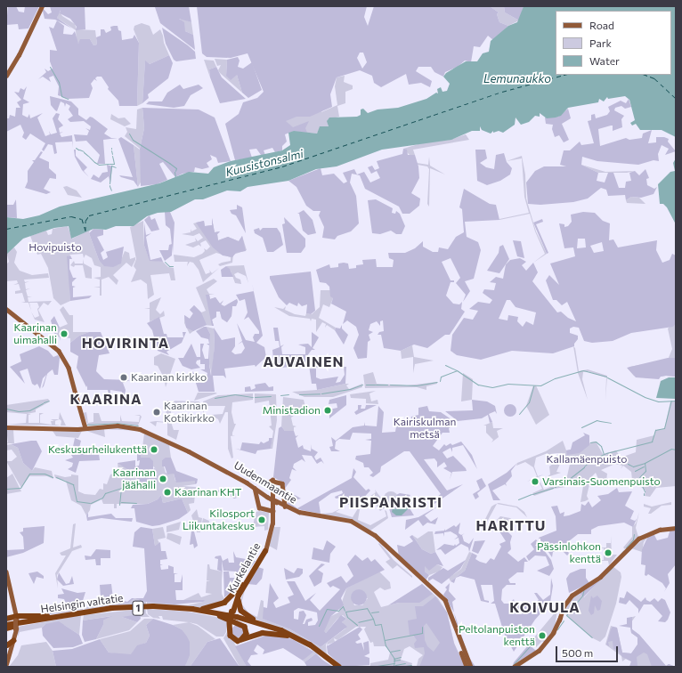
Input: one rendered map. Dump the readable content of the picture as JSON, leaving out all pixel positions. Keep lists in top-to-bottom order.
{
  "streets": {
    "highway": ["Kurkelantie", "Helsingin valtatie", "1"],
    "main road": ["Uudenmaantie"]
  },
  "districts": [
    "HOVIRINTA",
    "AUVAINEN",
    "KAARINA",
    "PIISPANRISTI",
    "HARITTU",
    "KOIVULA"
  ],
  "water": ["Lemunaukko", "Kuusistonsalmi"],
  "parks": ["Hovipuisto", "Kairiskulman metsä", "Kallamäenpuisto"],
  "places": [
    "Kaarinan uimahalli",
    "Kaarinan kirkko",
    "Ministadion",
    "Kaarinan Kotikirkko",
    "Keskusurheilukenttä",
    "Kaarinan jäähalli",
    "Varsinais-Suomenpuisto",
    "Kaarinan KHT",
    "Kilosport Liikuntakeskus",
    "Pässinlohkon kenttä",
    "Peltolanpuiston kenttä"
  ],
  "legend": ["Road", "Park", "Water"],
  "scale_bar": "500 m"
}
